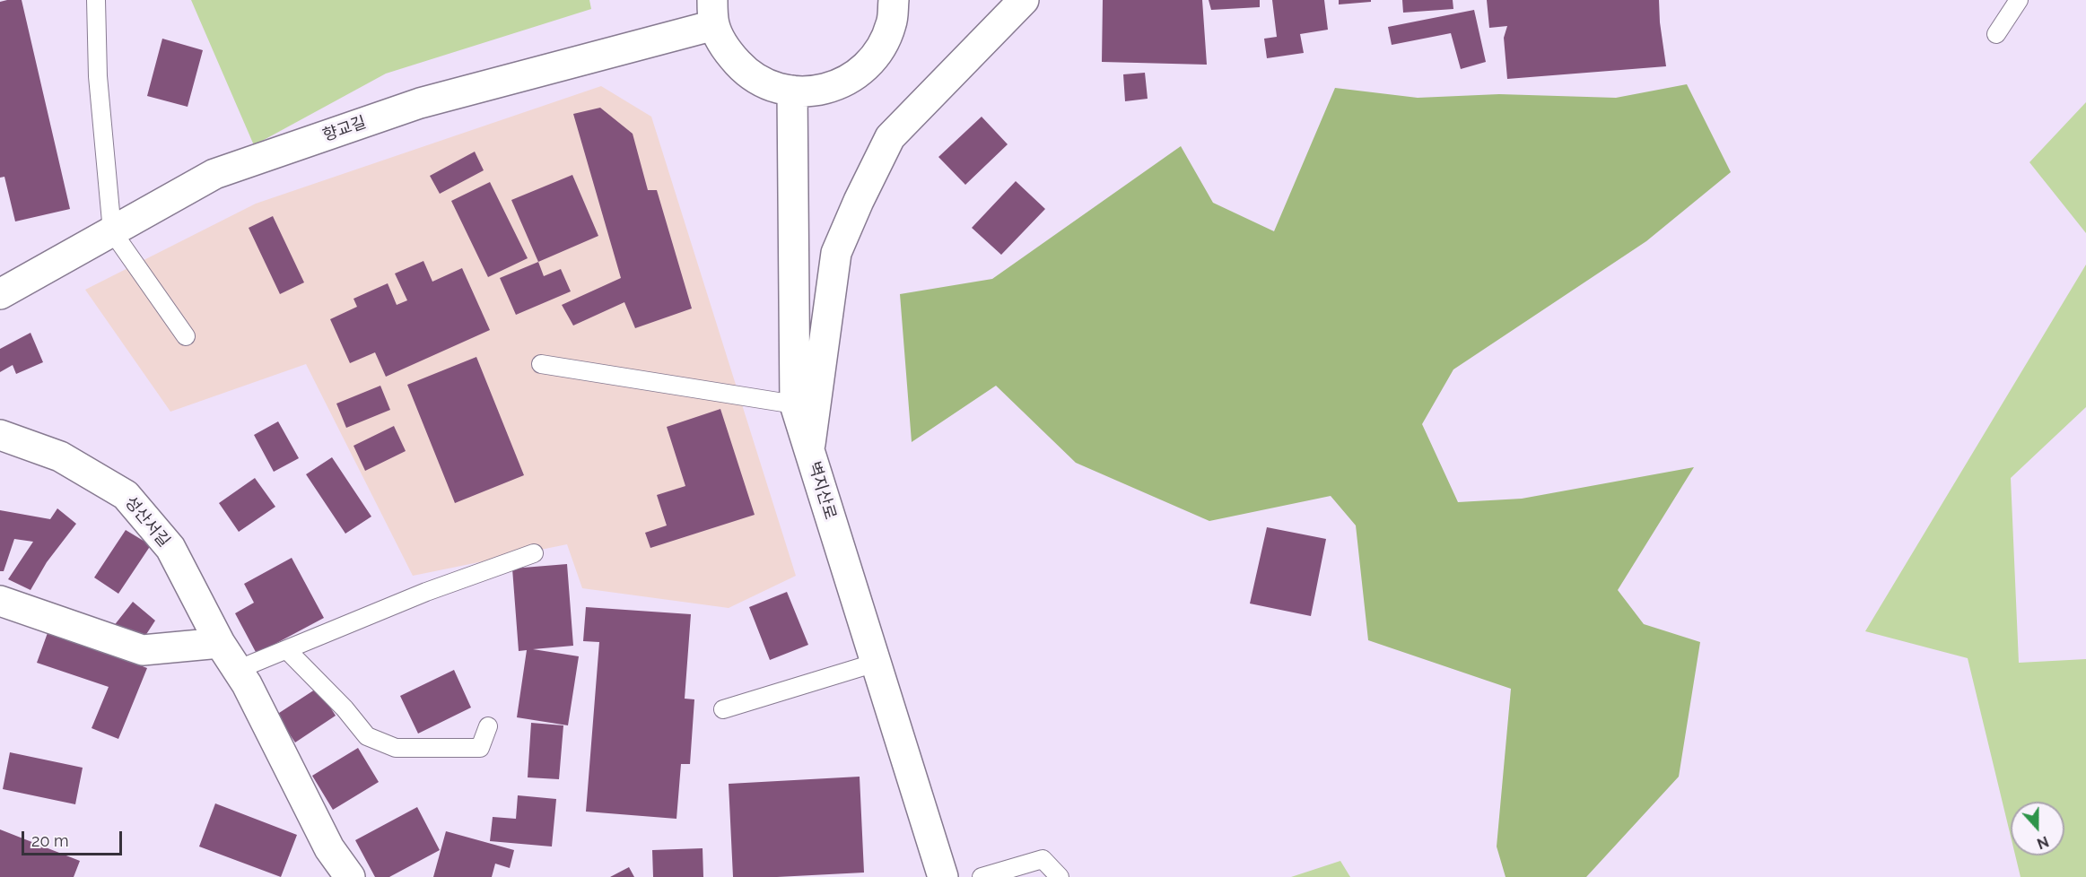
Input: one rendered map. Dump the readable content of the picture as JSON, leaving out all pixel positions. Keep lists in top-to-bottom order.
{
  "streets": {
    "street": ["향교길", "벽지산로", "성산서길"]
  },
  "scale_bar": "20 m",
  "north": "bottom"
}
